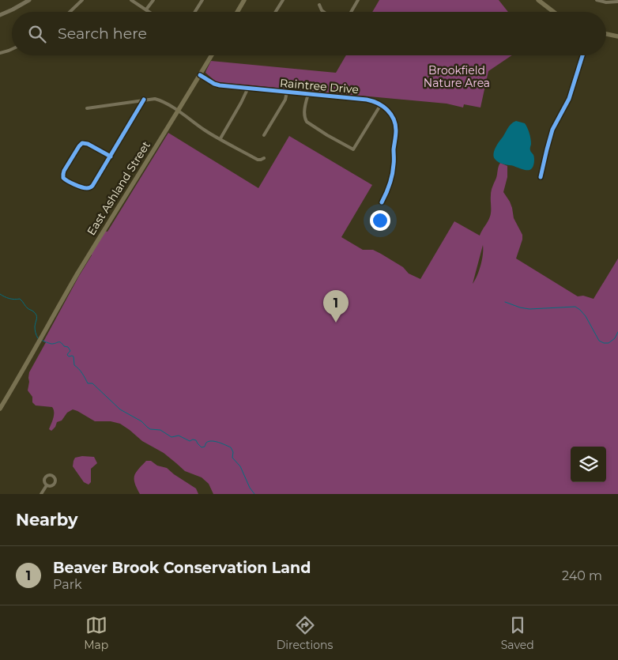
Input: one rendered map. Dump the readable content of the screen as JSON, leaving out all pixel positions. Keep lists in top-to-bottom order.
{
  "streets": {
    "main road": ["East Ashland Street"],
    "street": ["Raintree Drive"]
  },
  "crossings": [
    ["Raintree Drive", "East Ashland Street"]
  ],
  "parks": ["Brookfield Nature Area"],
  "page": {
    "search": "Search here",
    "pins": "1",
    "heading": "Nearby",
    "list": [
      {
        "mark": "1",
        "name": "Beaver Brook Conservation Land",
        "note": "Park",
        "value": "240 m"
      }
    ],
    "nav": ["Map", "Directions", "Saved"]
  }
}
